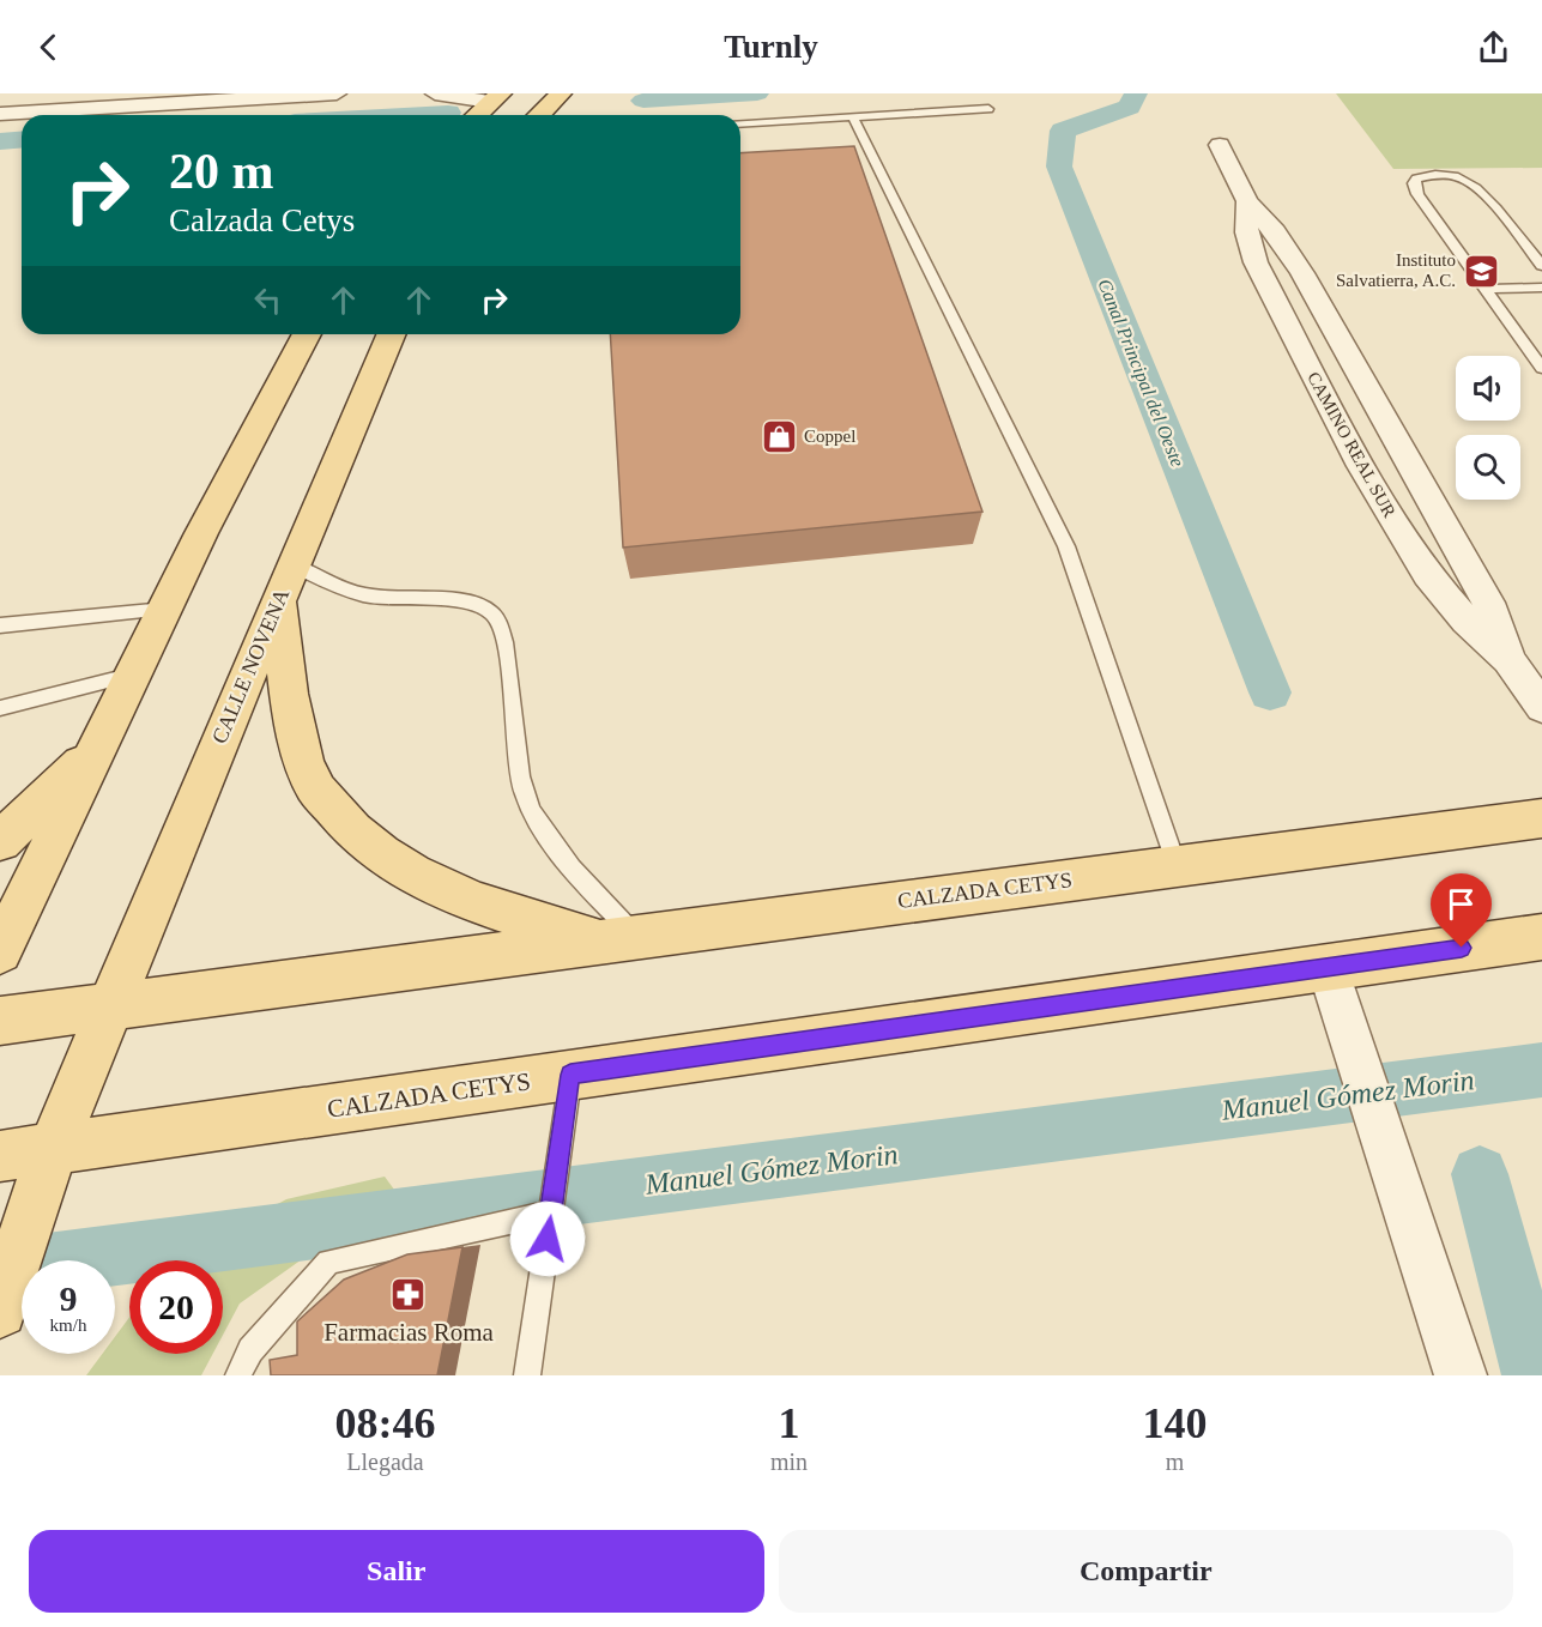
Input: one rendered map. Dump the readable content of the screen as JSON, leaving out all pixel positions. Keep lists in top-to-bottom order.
{
  "streets": {
    "main road": ["CALLE NOVENA", "CALZADA CETYS"],
    "street": ["CAMINO REAL SUR"]
  },
  "crossings": [
    ["CALLE NOVENA", "CALZADA CETYS"]
  ],
  "water": ["Canal Principal del Oeste", "Manuel Gómez Morin"],
  "places": {
    "school or university": ["Instituto Salvatierra, A.C."],
    "shop": ["Coppel"],
    "pharmacy": ["Farmacias Roma"]
  },
  "page": {
    "header": "Turnly",
    "turn": ["20 m", "Calzada Cetys"],
    "speed": "9 km/h",
    "limit": "20",
    "eta": [
      "08:46",
      "Llegada",
      "1",
      "min",
      "140",
      "m"
    ],
    "buttons": ["Salir", "Compartir"]
  }
}
